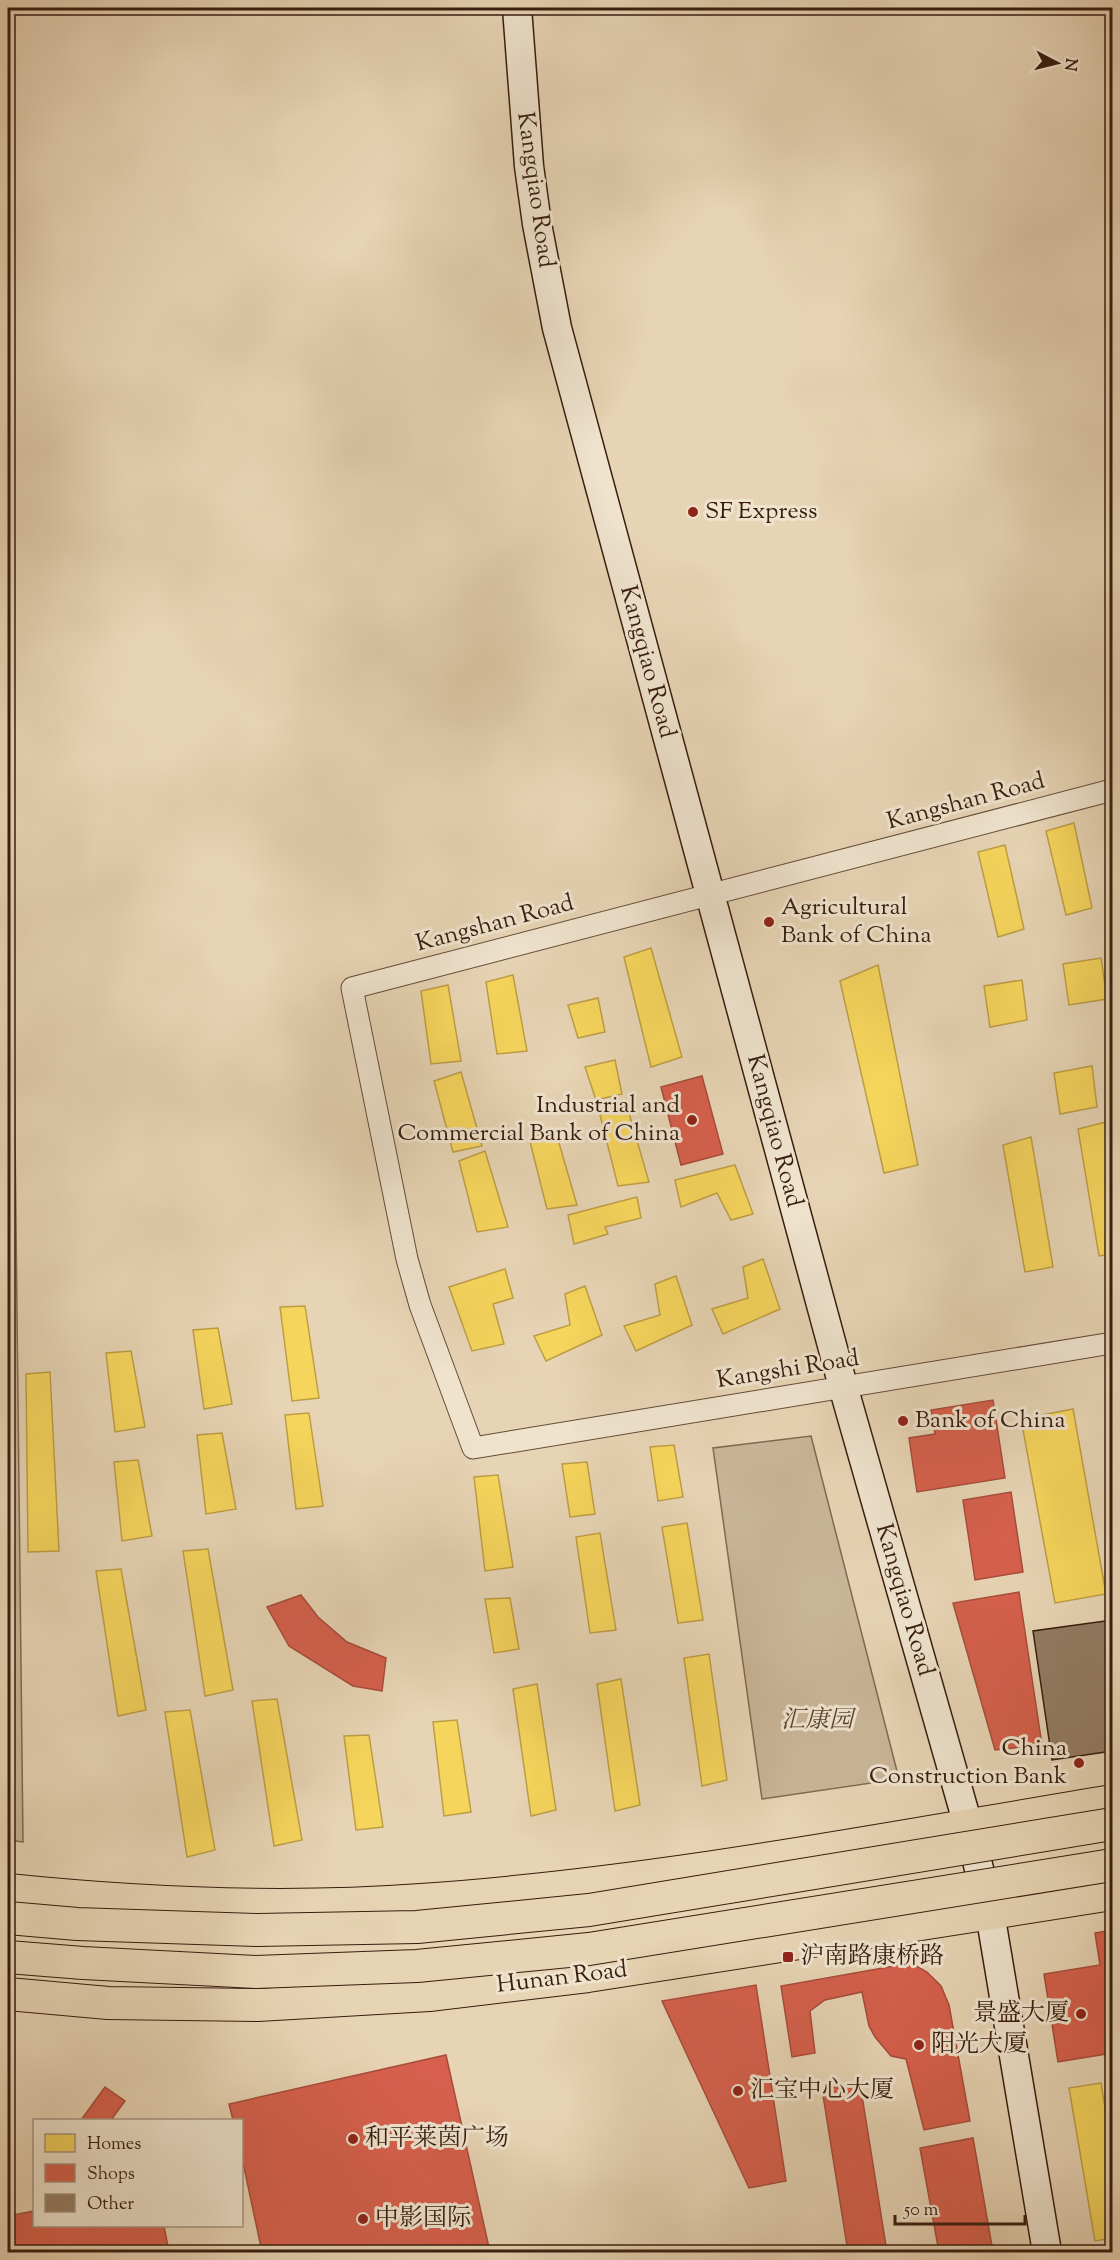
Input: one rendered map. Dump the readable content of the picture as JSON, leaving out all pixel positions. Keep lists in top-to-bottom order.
{
  "streets": {
    "main road": ["Kangqiao Road", "Hunan Road"],
    "street": ["Kangshan Road", "Kangshi Road"]
  },
  "crossings": [
    ["Kangqiao Road", "Kangshan Road"],
    ["Kangqiao Road", "Kangshi Road"],
    ["Kangqiao Road", "Hunan Road"],
    ["Kangshan Road", "Kangshi Road"]
  ],
  "parks": ["汇康园"],
  "places": {
    "other": [
      "SF Express",
      "Agricultural Bank of China",
      "Industrial and Commercial Bank of China",
      "Bank of China",
      "China Construction Bank",
      "景盛大厦",
      "阳光大厦",
      "汇宝中心大厦",
      "和平莱茵广场",
      "中影国际"
    ],
    "transit": ["沪南路康桥路"]
  },
  "legend": ["Homes", "Shops", "Other"],
  "scale_bar": "50 m",
  "north": "right"
}
